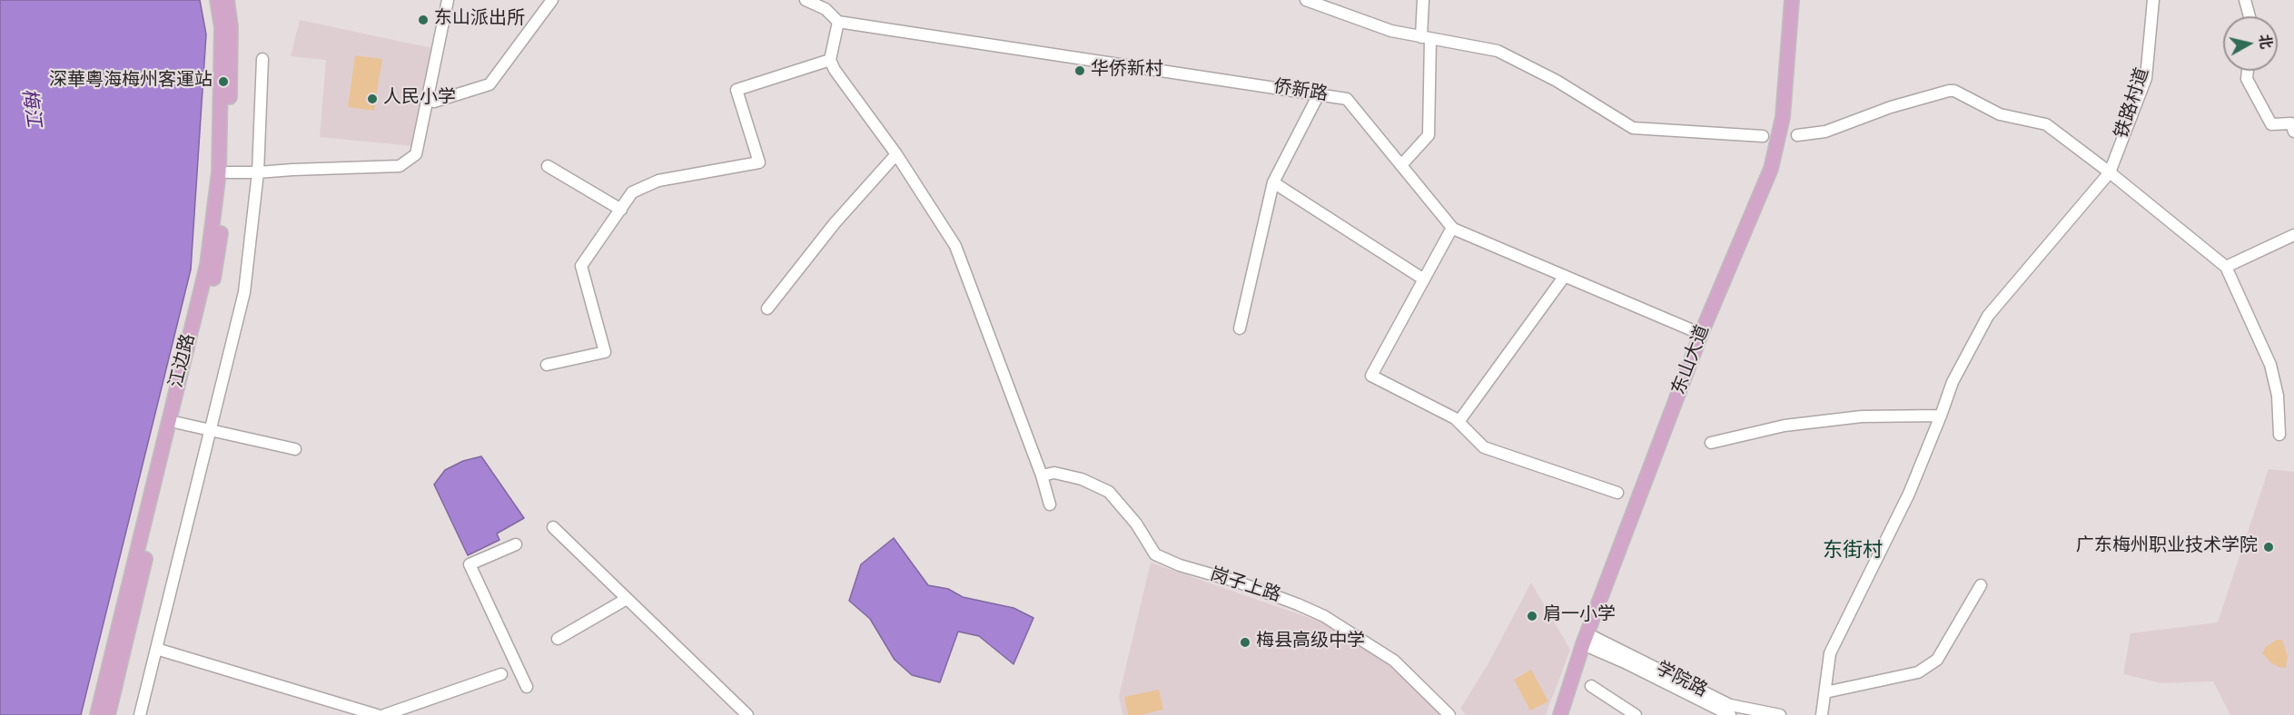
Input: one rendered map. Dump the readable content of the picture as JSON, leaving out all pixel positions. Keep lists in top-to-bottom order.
{
  "streets": {
    "main road": ["东山大道", "江边路"],
    "street": [
      "侨新路",
      "铁路村道",
      "岗子上路",
      "学院路"
    ]
  },
  "crossings": [
    ["侨新路", "东山大道"],
    ["东山大道", "学院路"]
  ],
  "districts": ["东街村"],
  "water": ["梅江"],
  "places": [
    "东山派出所",
    "华侨新村",
    "深華粵海梅州客運站",
    "人民小学",
    "广东梅州职业技术学院",
    "肩一小学",
    "梅县高级中学"
  ],
  "north": "right"
}
